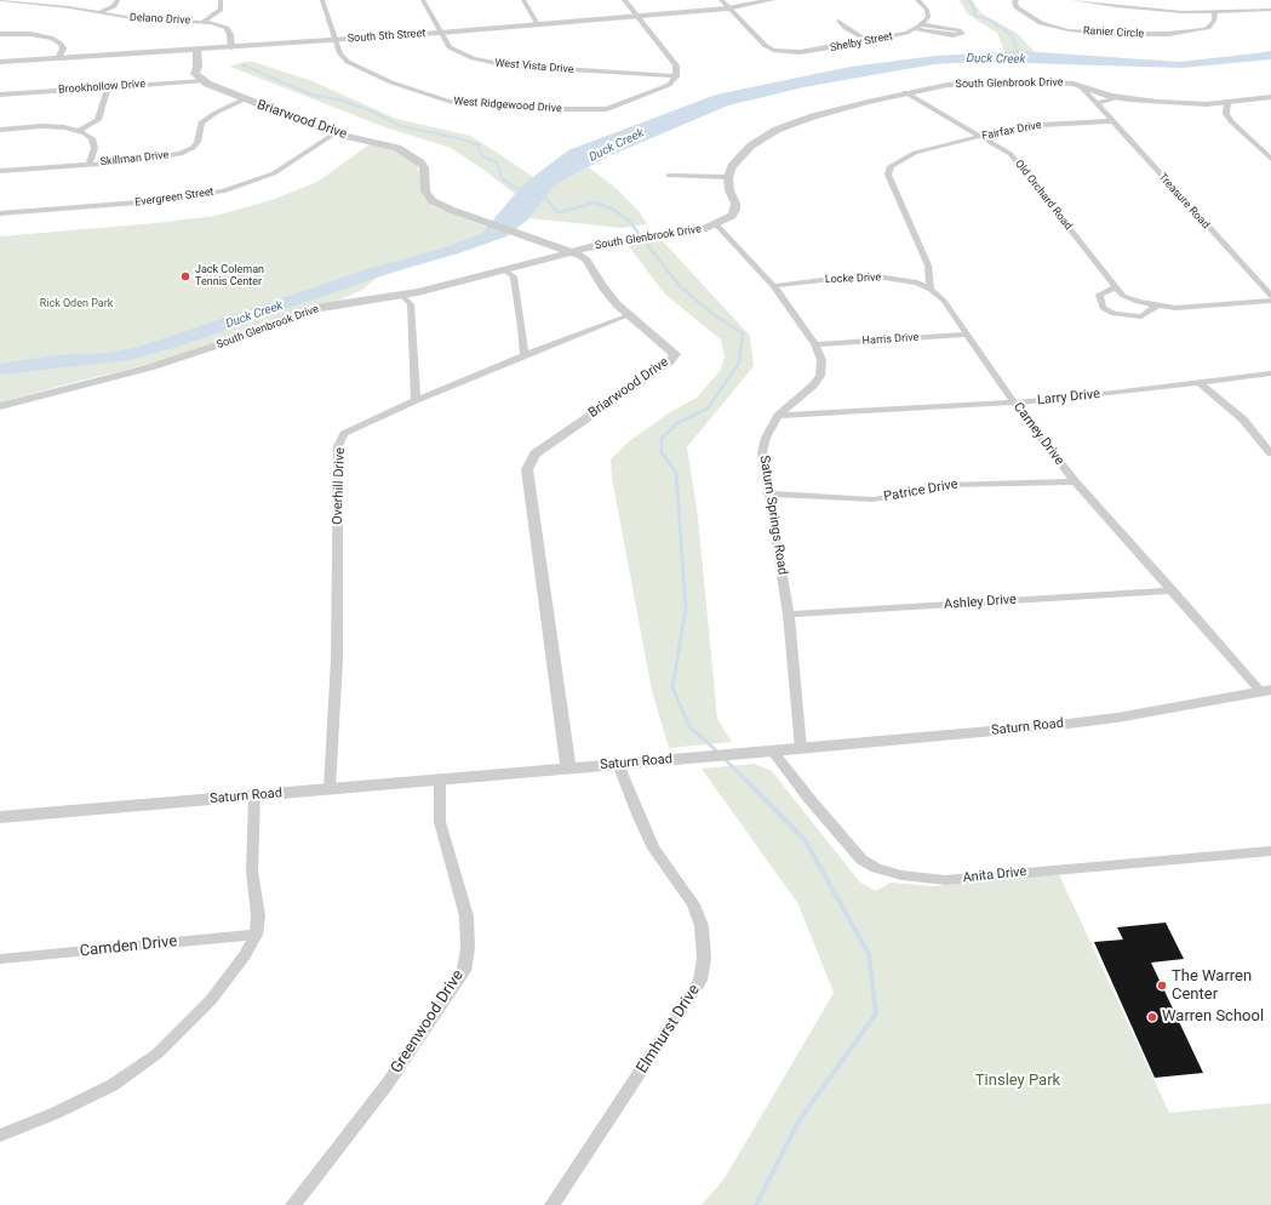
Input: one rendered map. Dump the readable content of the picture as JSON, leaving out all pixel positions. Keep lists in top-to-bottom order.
{
  "streets": {
    "street": [
      "Delano Drive",
      "Ranier Circle",
      "South 5th Street",
      "Shelby Street",
      "West Vista Drive",
      "South Glenbrook Drive",
      "Brookhollow Drive",
      "West Ridgewood Drive",
      "Briarwood Drive",
      "Fairfax Drive",
      "Skillman Drive",
      "Old Orchard Road",
      "Evergreen Street",
      "Treasure Road",
      "Locke Drive",
      "Harris Drive",
      "Larry Drive",
      "Carney Drive",
      "Overhill Drive",
      "Patrice Drive",
      "Saturn Springs Road",
      "Ashley Drive",
      "Saturn Road",
      "Anita Drive",
      "Camden Drive",
      "Greenwood Drive",
      "Elmhurst Drive"
    ]
  },
  "crossings": [
    ["Delano Drive", "South 5th Street"],
    ["South 5th Street", "Shelby Street"],
    ["South 5th Street", "West Vista Drive"],
    ["South 5th Street", "West Ridgewood Drive"],
    ["West Vista Drive", "West Ridgewood Drive"],
    ["South Glenbrook Drive", "Briarwood Drive"],
    ["South Glenbrook Drive", "Old Orchard Road"],
    ["South Glenbrook Drive", "Treasure Road"],
    ["South Glenbrook Drive", "Saturn Springs Road"],
    ["Brookhollow Drive", "Briarwood Drive"],
    ["Briarwood Drive", "Skillman Drive"],
    ["Briarwood Drive", "Evergreen Street"],
    ["Briarwood Drive", "Overhill Drive"],
    ["Briarwood Drive", "Saturn Road"],
    ["Fairfax Drive", "Old Orchard Road"],
    ["Fairfax Drive", "Treasure Road"],
    ["Fairfax Drive", "Locke Drive"],
    ["Fairfax Drive", "Carney Drive"],
    ["Locke Drive", "Carney Drive"],
    ["Locke Drive", "Saturn Springs Road"],
    ["Harris Drive", "Carney Drive"],
    ["Harris Drive", "Saturn Springs Road"],
    ["Larry Drive", "Carney Drive"],
    ["Larry Drive", "Saturn Springs Road"],
    ["Carney Drive", "Patrice Drive"],
    ["Carney Drive", "Ashley Drive"],
    ["Carney Drive", "Saturn Road"],
    ["Overhill Drive", "Saturn Road"],
    ["Patrice Drive", "Saturn Springs Road"],
    ["Saturn Springs Road", "Ashley Drive"],
    ["Saturn Springs Road", "Saturn Road"],
    ["Saturn Road", "Anita Drive"],
    ["Saturn Road", "Greenwood Drive"],
    ["Saturn Road", "Elmhurst Drive"]
  ],
  "water": ["Duck Creek"],
  "parks": ["Rick Oden Park", "Tinsley Park"],
  "places": ["Jack Coleman Tennis Center", "The Warren Center", "Warren School"]
}
